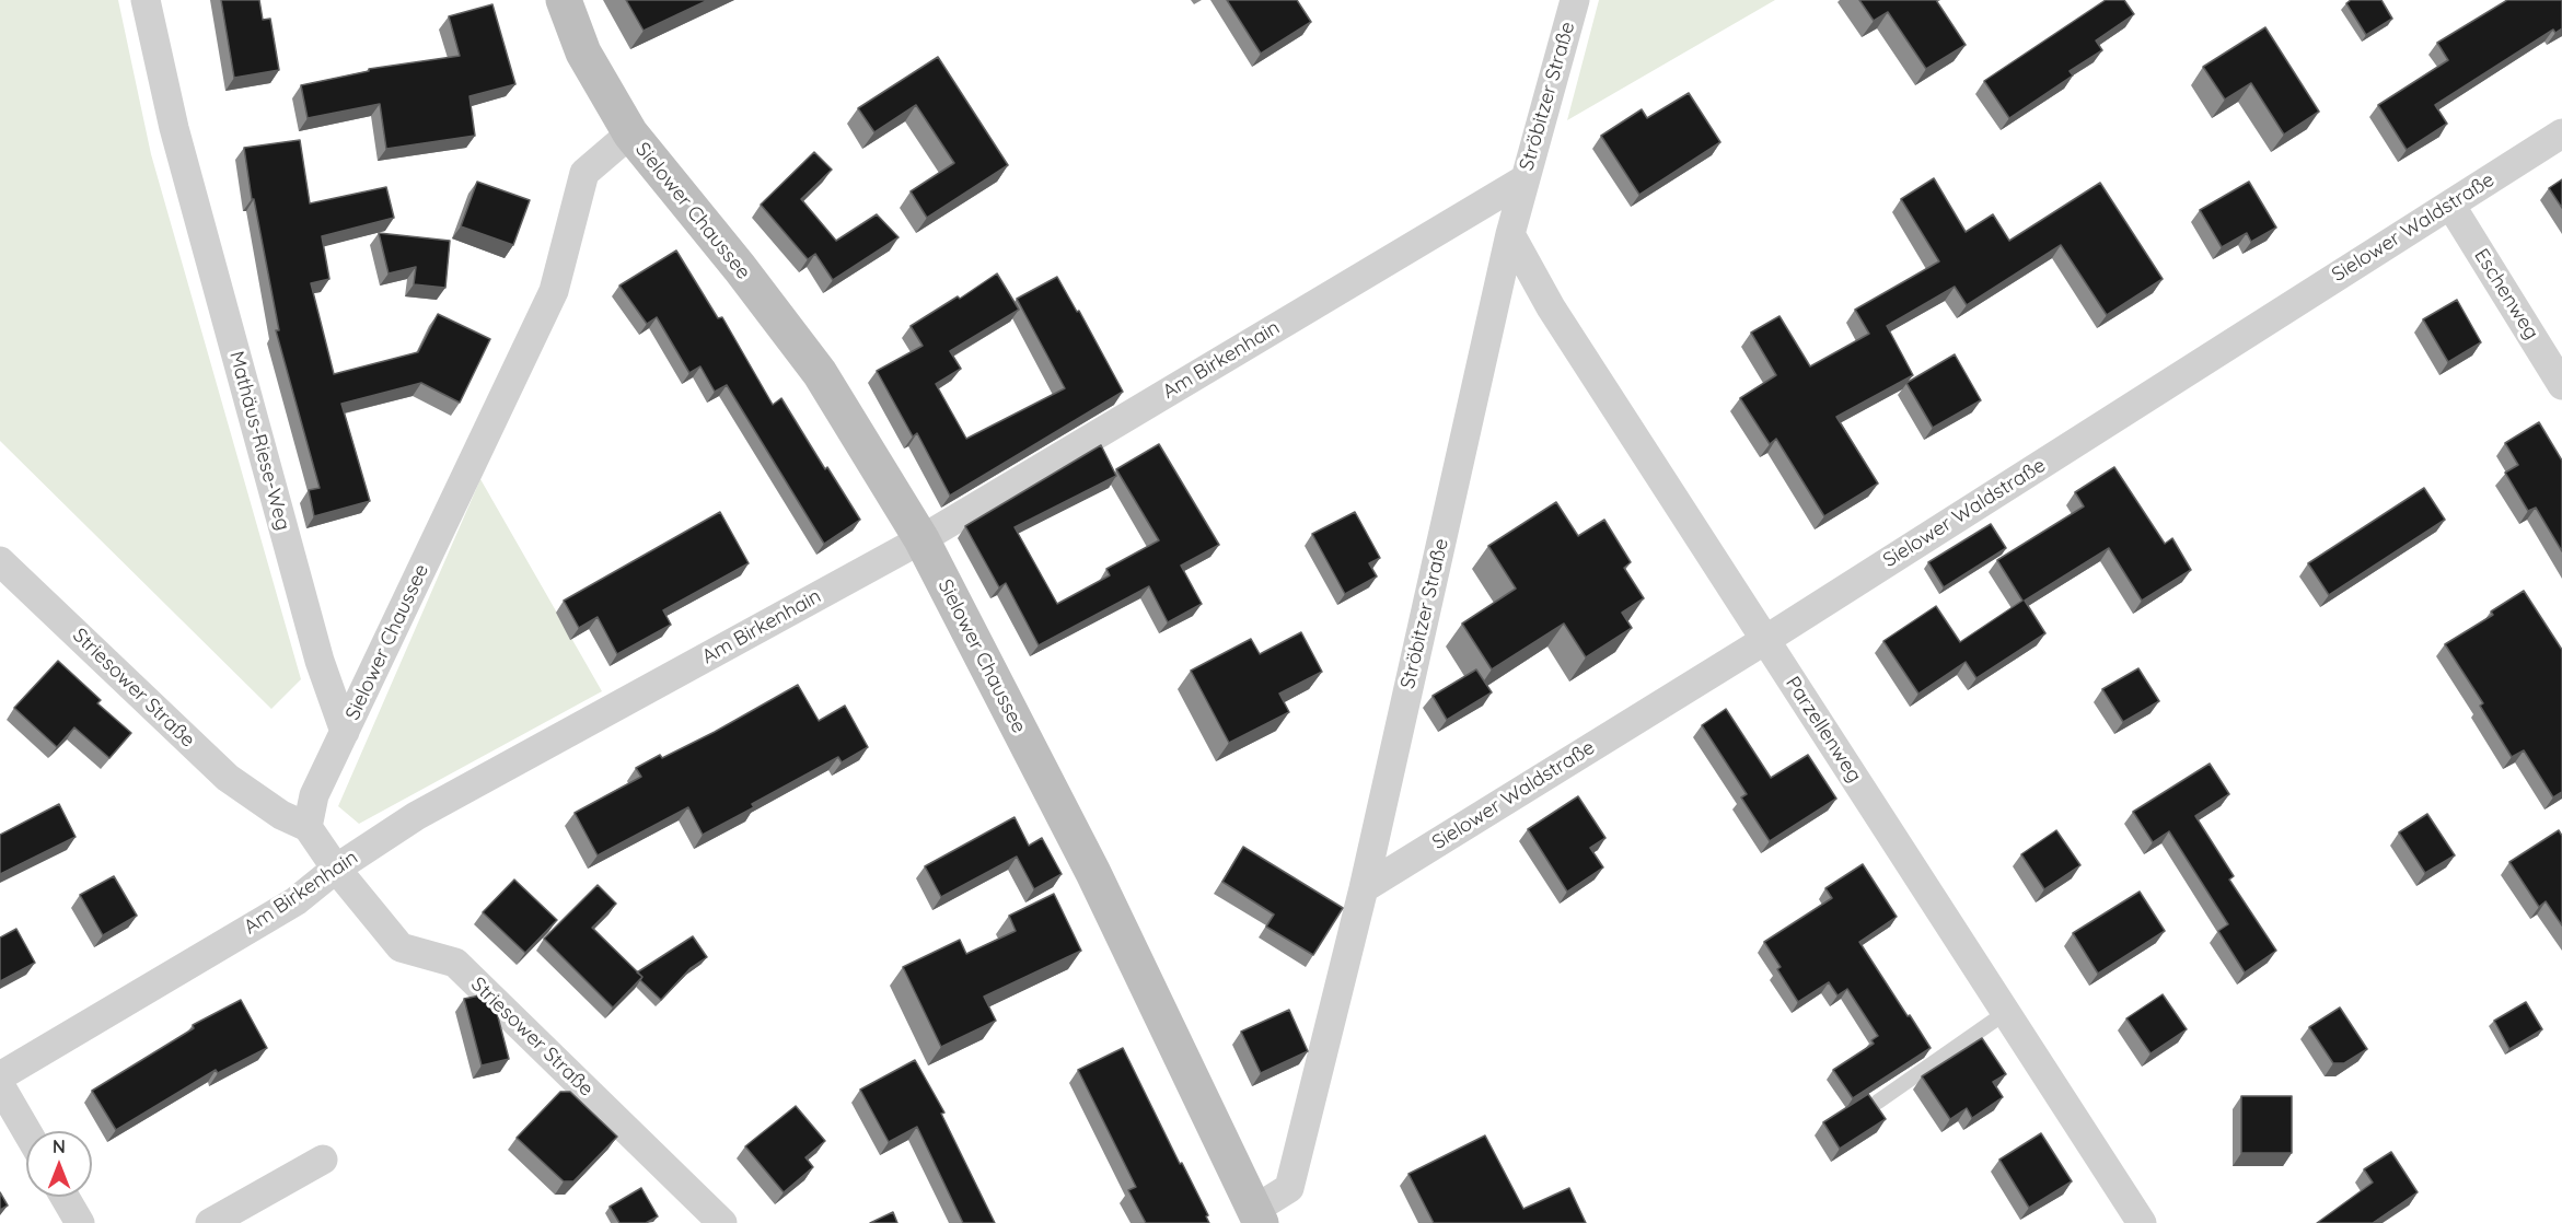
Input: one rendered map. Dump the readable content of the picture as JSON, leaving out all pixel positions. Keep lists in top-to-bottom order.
{
  "streets": {
    "main road": ["Sielower Chaussee"],
    "street": [
      "Ströbitzer Straße",
      "Sielower Waldstraße",
      "Eschenweg",
      "Am Birkenhain",
      "Mathäus-Riese-Weg",
      "Striesower Straße",
      "Parzellenweg"
    ]
  },
  "crossings": [
    ["Ströbitzer Straße", "Sielower Chaussee"],
    ["Ströbitzer Straße", "Sielower Waldstraße"],
    ["Ströbitzer Straße", "Am Birkenhain"],
    ["Ströbitzer Straße", "Parzellenweg"],
    ["Sielower Chaussee", "Am Birkenhain"],
    ["Sielower Chaussee", "Mathäus-Riese-Weg"],
    ["Sielower Waldstraße", "Eschenweg"],
    ["Sielower Waldstraße", "Parzellenweg"],
    ["Am Birkenhain", "Striesower Straße"]
  ],
  "north": "top"
}
